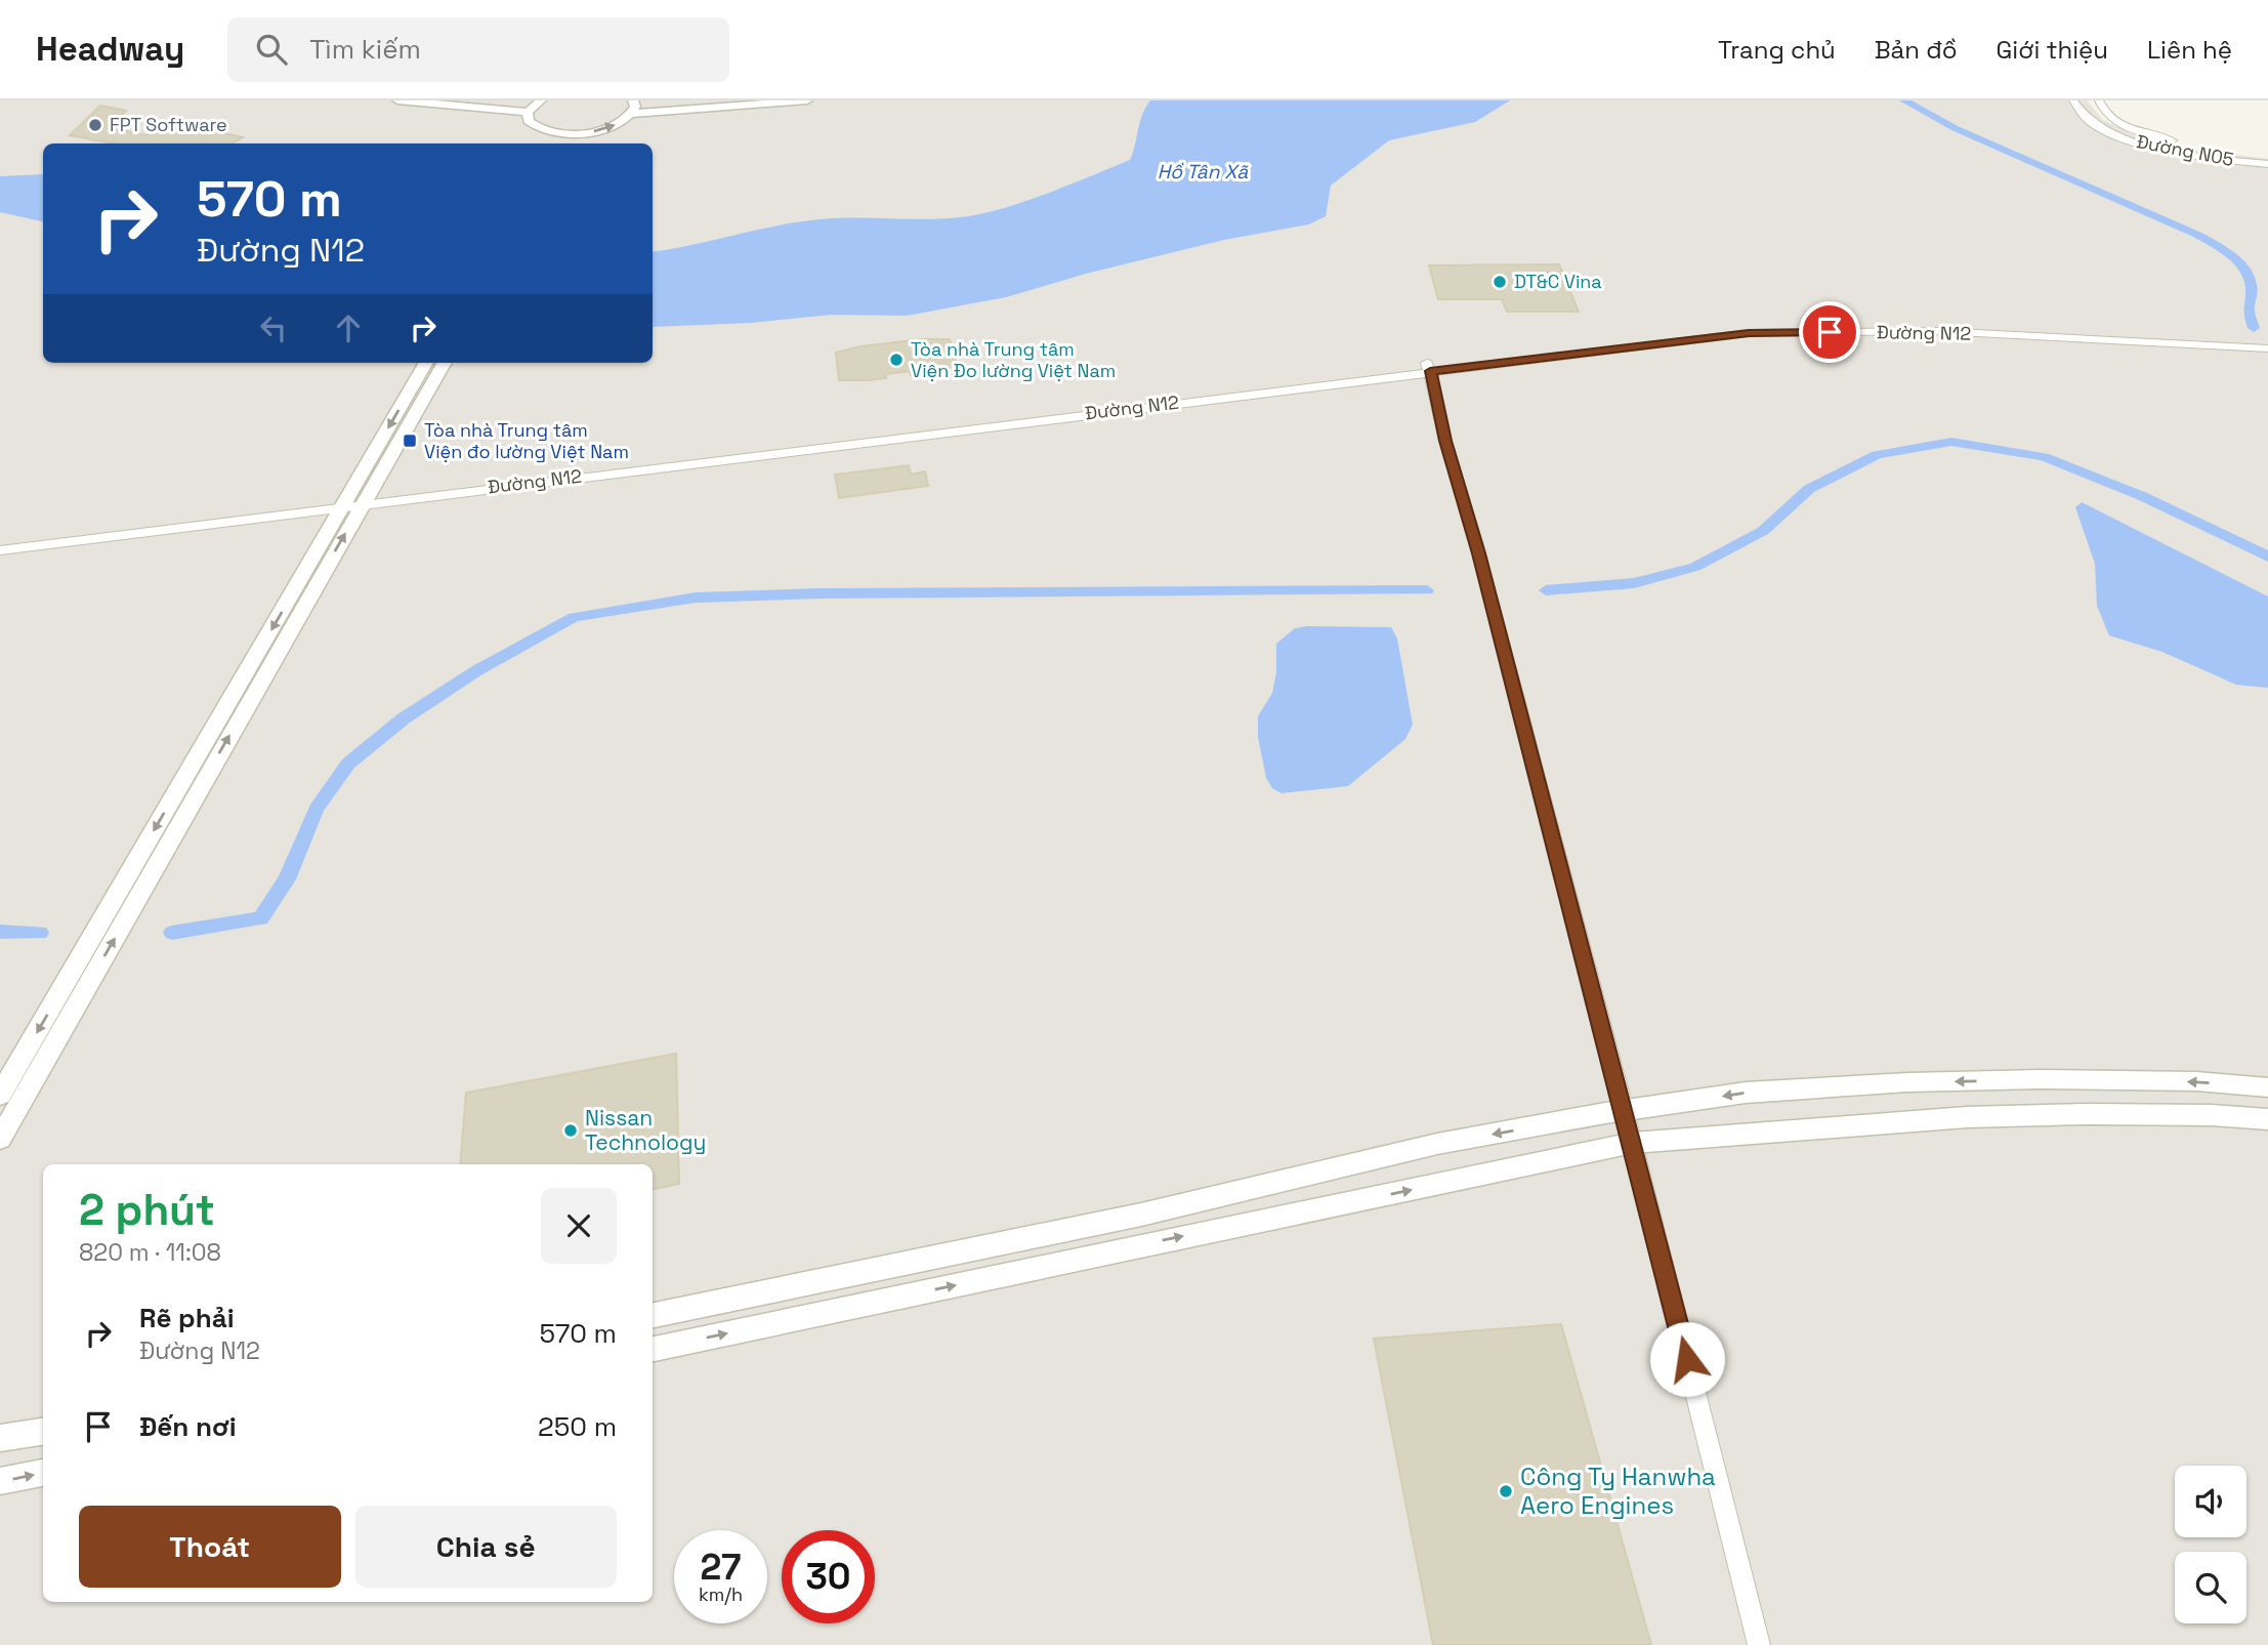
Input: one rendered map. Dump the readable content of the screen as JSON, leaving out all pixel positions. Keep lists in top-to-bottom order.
{
  "streets": {
    "street": ["Đường N05", "Đường N12"]
  },
  "water": ["Hồ Tân Xã"],
  "places": {
    "other": [
      "FPT Software",
      "DT&C Vina",
      "Tòa nhà Trung tâm Viện Đo lường Việt Nam",
      "Nissan Technology",
      "Công Ty Hanwha Aero Engines"
    ],
    "transit": ["Tòa nhà Trung tâm Viện đo lường Việt Nam"]
  },
  "page": {
    "header": "Headway",
    "search": "Tìm kiếm",
    "nav": [
      "Trang chủ",
      "Bản đồ",
      "Giới thiệu",
      "Liên hệ"
    ],
    "turn": ["570 m", "Đường N12"],
    "heading": ["2 phút", "820 m · 11:08"],
    "list": [
      {
        "name": "Rẽ phải",
        "note": "Đường N12",
        "value": "570 m"
      },
      {
        "name": "Đến nơi",
        "value": "250 m"
      }
    ],
    "buttons": ["Thoát", "Chia sẻ"],
    "speed": "27 km/h",
    "limit": "30"
  }
}
